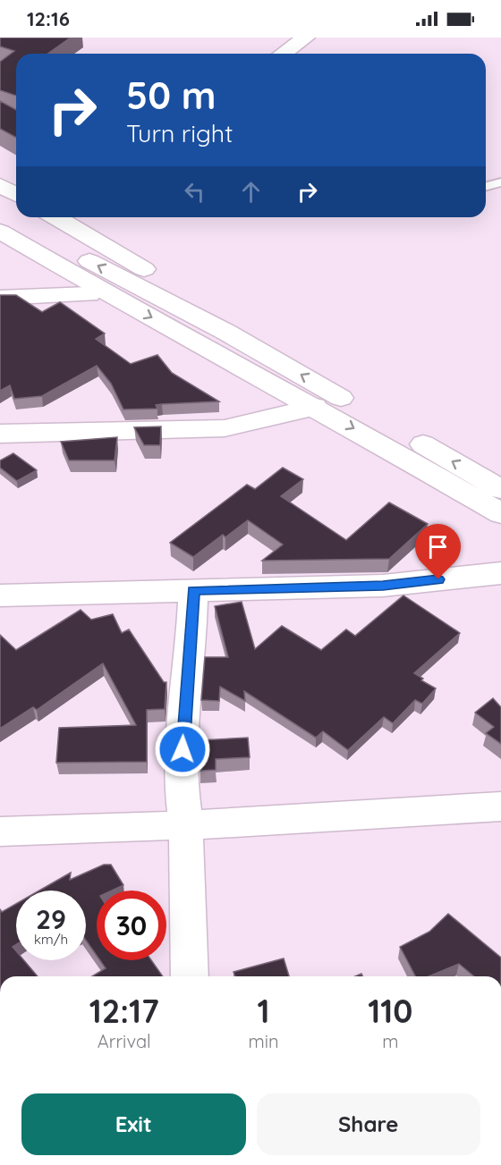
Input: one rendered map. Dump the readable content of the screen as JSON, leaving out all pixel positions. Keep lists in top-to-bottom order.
{
  "page": {
    "status": "12:16",
    "turn": ["50 m", "Turn right"],
    "speed": "29 km/h",
    "limit": "30",
    "eta": [
      "12:17",
      "Arrival",
      "1",
      "min",
      "110",
      "m"
    ],
    "buttons": ["Exit", "Share"]
  }
}
